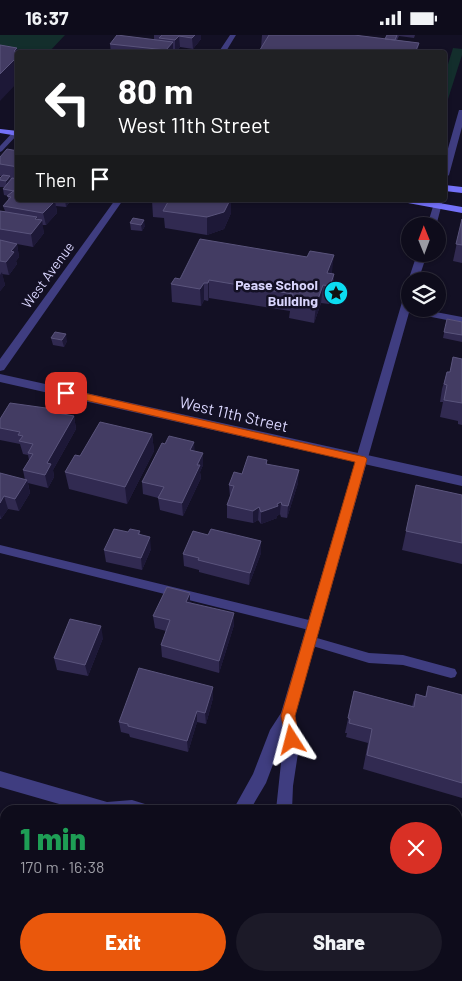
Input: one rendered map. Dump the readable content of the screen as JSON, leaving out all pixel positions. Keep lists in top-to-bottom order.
{
  "streets": {
    "street": ["West Avenue", "West 11th Street"]
  },
  "places": {
    "place": ["Pease School Building"]
  },
  "north": "top",
  "page": {
    "status": "16:37",
    "turn": ["80 m", "West 11th Street"],
    "then": "Then",
    "heading": ["1 min", "170 m · 16:38"],
    "buttons": ["Exit", "Share"]
  }
}
